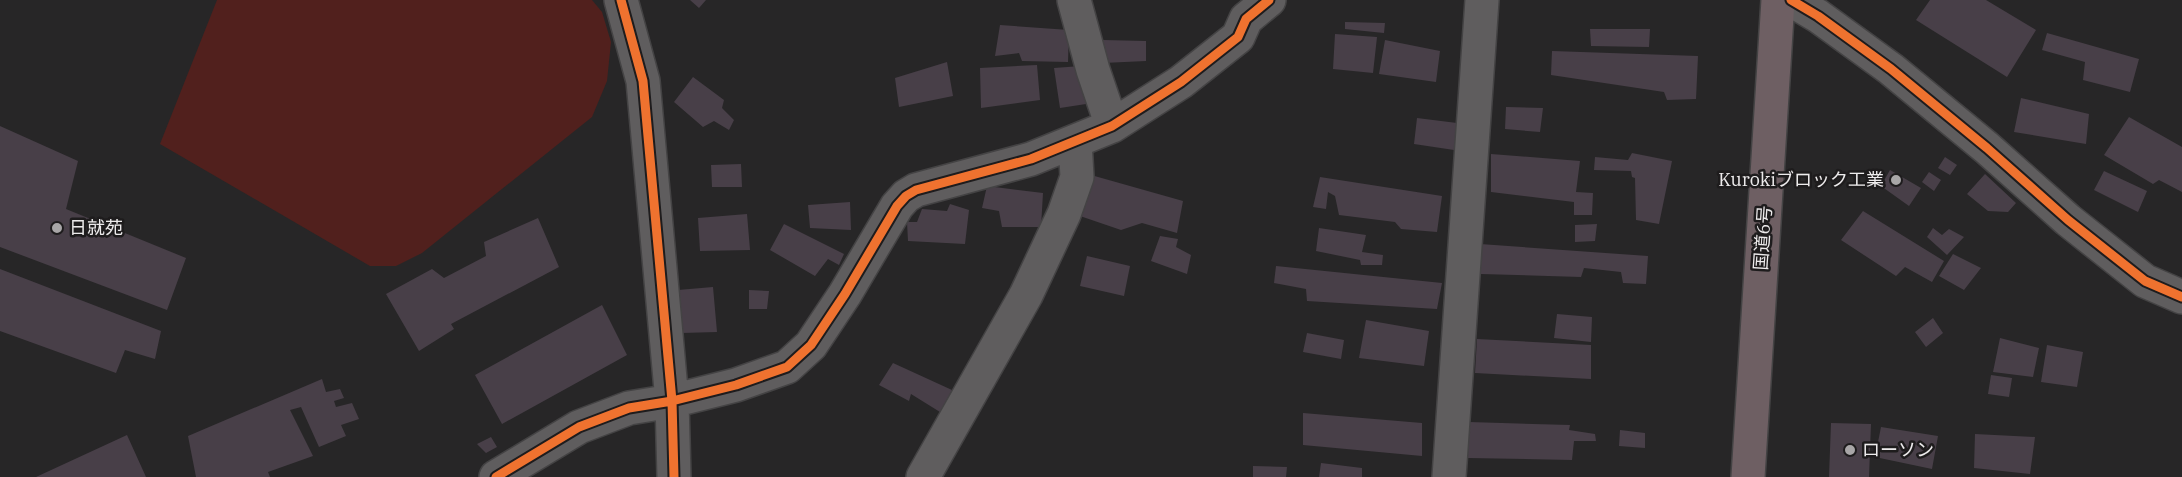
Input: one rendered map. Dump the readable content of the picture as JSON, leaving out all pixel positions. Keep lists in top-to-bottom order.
{
  "streets": {
    "highway": ["国道6号"]
  },
  "places": ["Kurokiブロック工業", "日就苑", "ローソン"]
}
